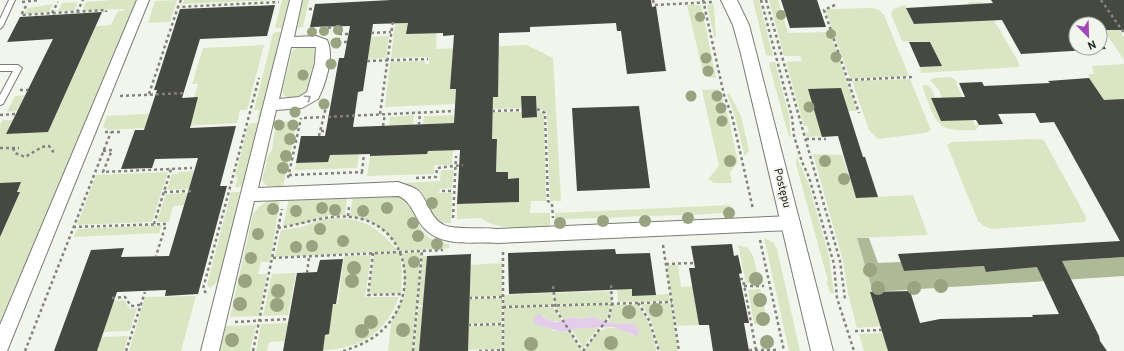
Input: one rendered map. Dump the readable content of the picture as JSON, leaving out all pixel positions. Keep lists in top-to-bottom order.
{
  "streets": {
    "street": ["Postępu"]
  },
  "north": "bottom right"
}
